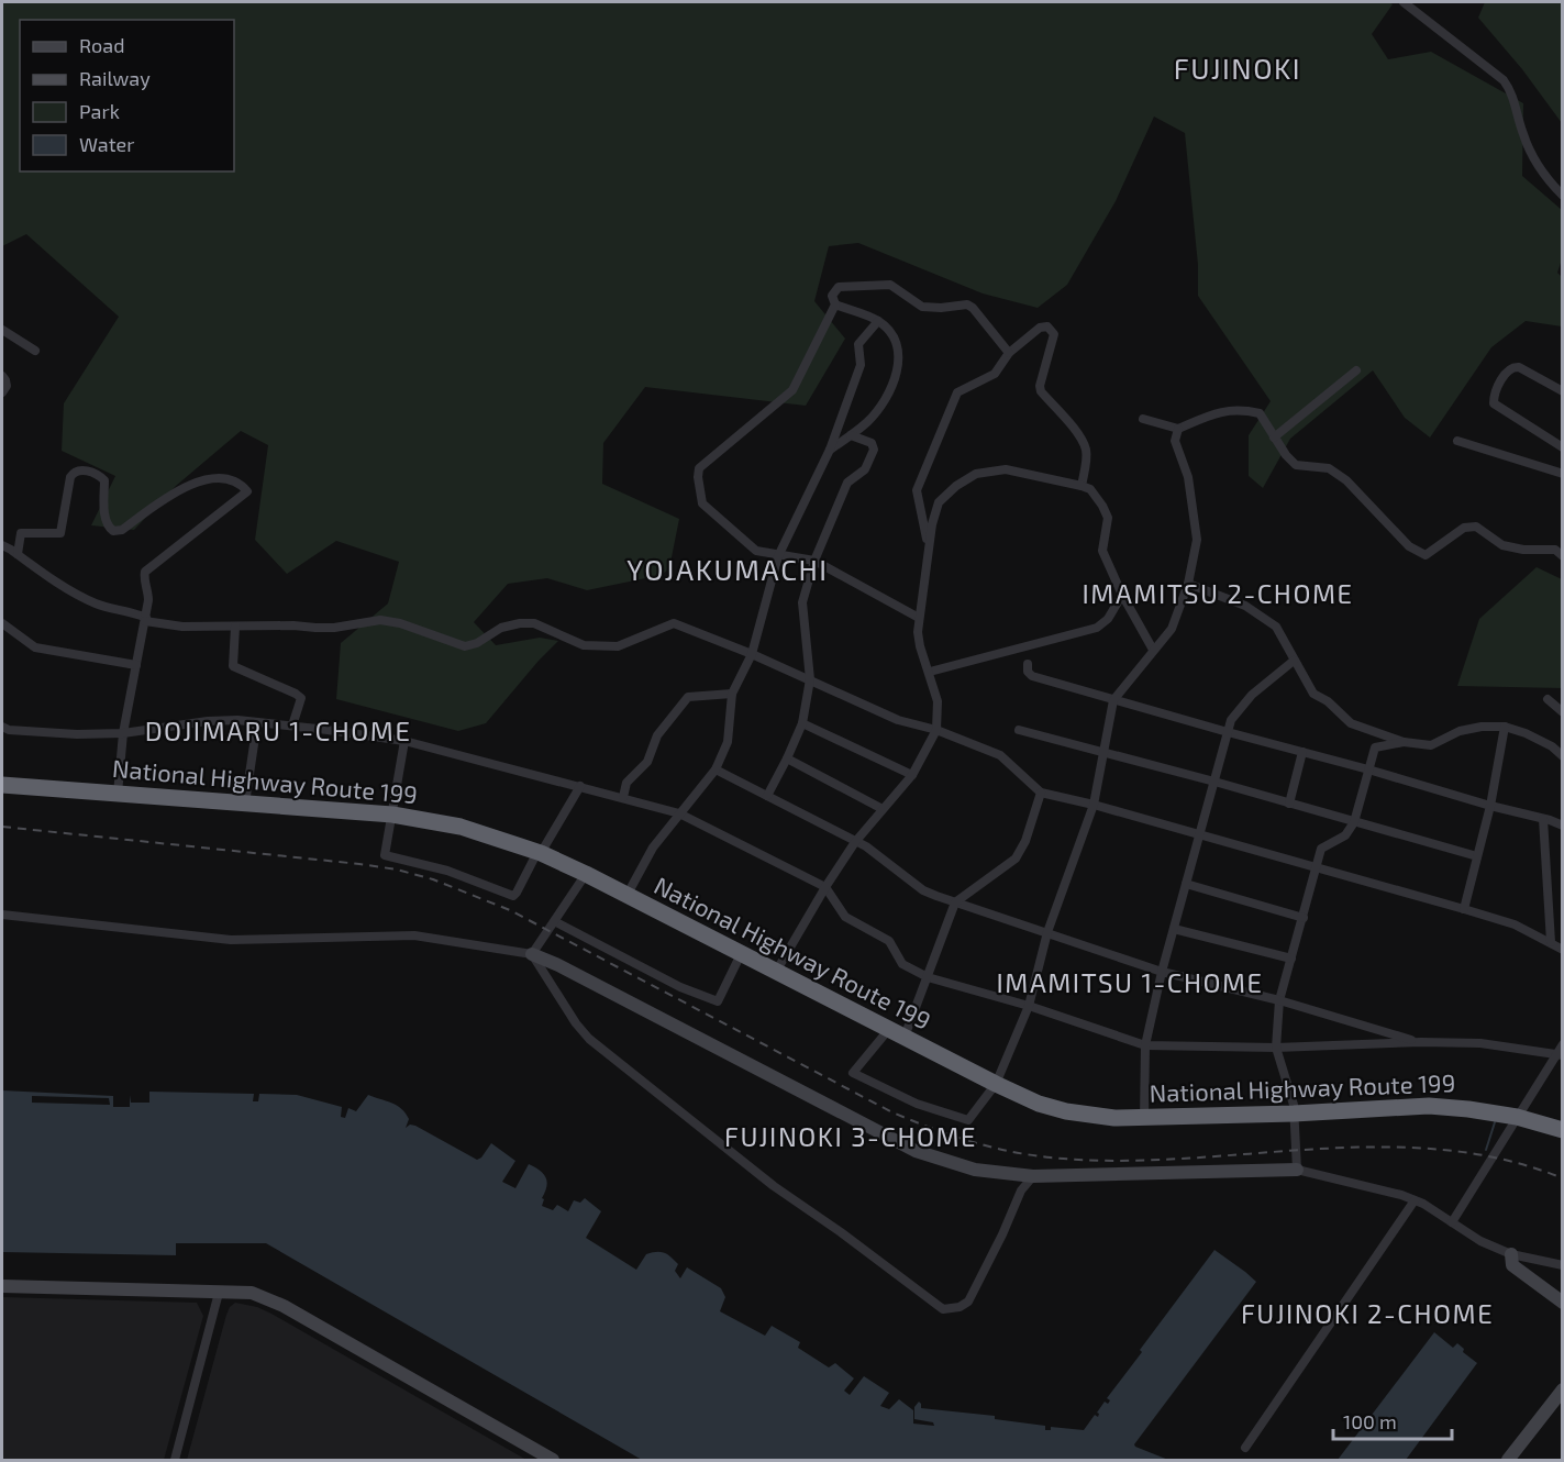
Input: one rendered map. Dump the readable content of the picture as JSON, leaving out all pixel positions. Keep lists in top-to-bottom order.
{
  "streets": {
    "highway": ["National Highway Route 199"]
  },
  "districts": [
    "FUJINOKI",
    "YOJAKUMACHI",
    "IMAMITSU 2-CHOME",
    "DOJIMARU 1-CHOME",
    "IMAMITSU 1-CHOME",
    "FUJINOKI 3-CHOME",
    "FUJINOKI 2-CHOME"
  ],
  "legend": [
    "Road",
    "Railway",
    "Park",
    "Water"
  ],
  "scale_bar": "100 m"
}
